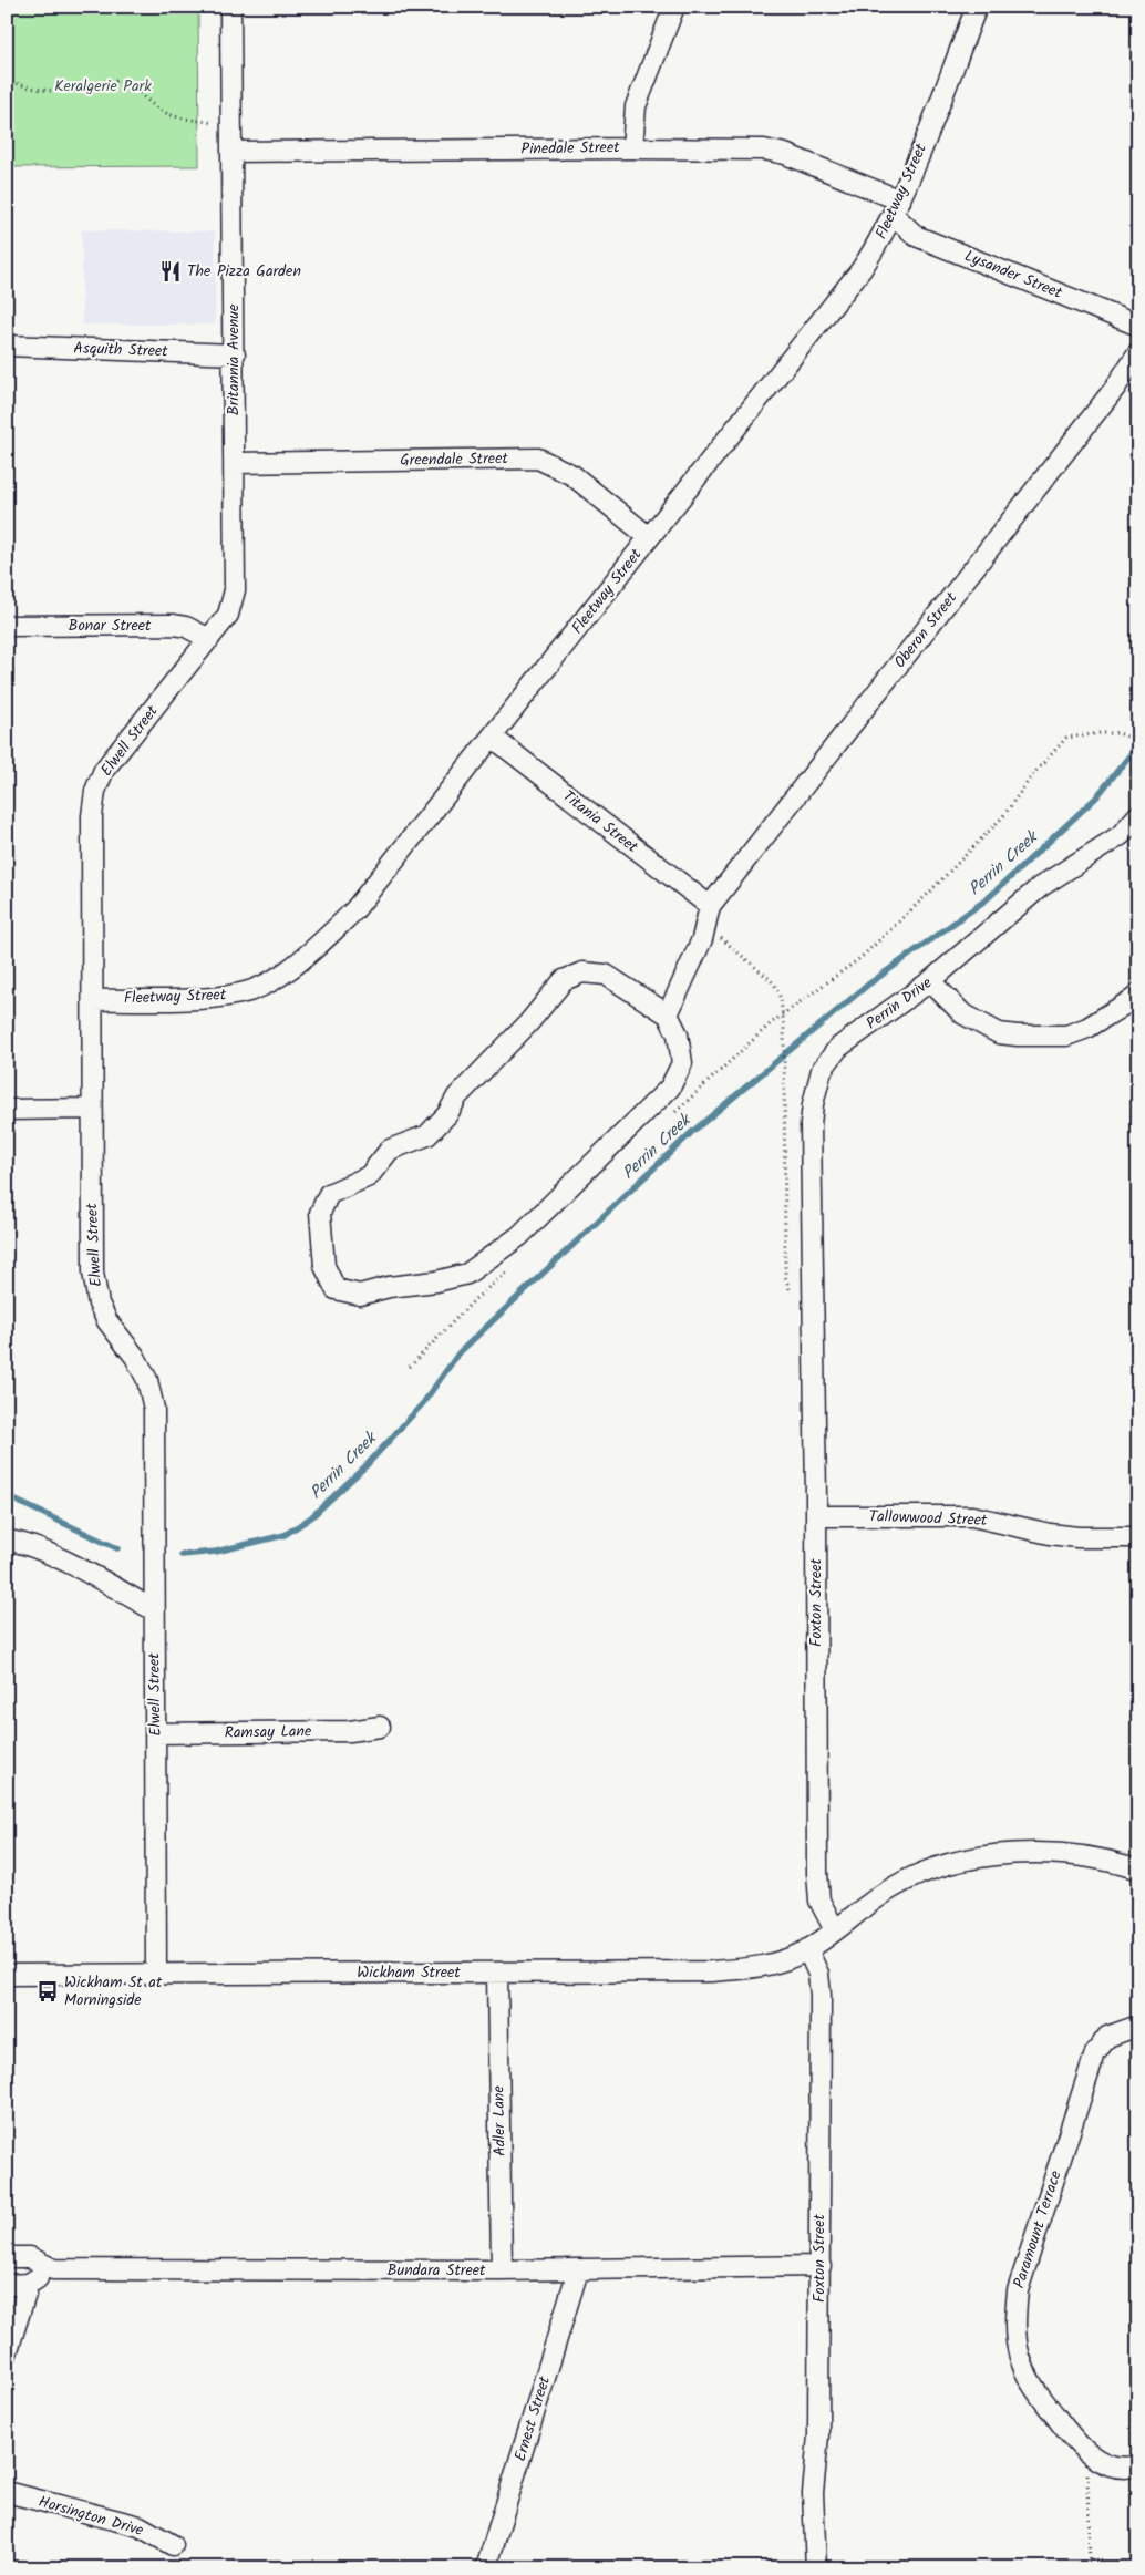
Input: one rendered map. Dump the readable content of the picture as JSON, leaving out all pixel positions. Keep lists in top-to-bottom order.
{
  "streets": {
    "street": [
      "Pinedale Street",
      "Fleetway Street",
      "Lysander Street",
      "Asquith Street",
      "Britannia Avenue",
      "Greendale Street",
      "Bonar Street",
      "Oberon Street",
      "Elwell Street",
      "Titania Street",
      "Perrin Drive",
      "Tallowwood Street",
      "Foxton Street",
      "Ramsay Lane",
      "Wickham Street",
      "Adler Lane",
      "Paramount Terrace",
      "Bundara Street",
      "Ernest Street",
      "Horsington Drive"
    ]
  },
  "crossings": [
    ["Pinedale Street", "Fleetway Street"],
    ["Pinedale Street", "Lysander Street"],
    ["Pinedale Street", "Britannia Avenue"],
    ["Fleetway Street", "Lysander Street"],
    ["Fleetway Street", "Greendale Street"],
    ["Fleetway Street", "Elwell Street"],
    ["Fleetway Street", "Titania Street"],
    ["Asquith Street", "Britannia Avenue"],
    ["Britannia Avenue", "Greendale Street"],
    ["Britannia Avenue", "Bonar Street"],
    ["Britannia Avenue", "Elwell Street"],
    ["Bonar Street", "Elwell Street"],
    ["Oberon Street", "Titania Street"],
    ["Elwell Street", "Ramsay Lane"],
    ["Elwell Street", "Wickham Street"],
    ["Perrin Drive", "Foxton Street"],
    ["Tallowwood Street", "Foxton Street"],
    ["Foxton Street", "Wickham Street"],
    ["Foxton Street", "Bundara Street"],
    ["Wickham Street", "Adler Lane"],
    ["Adler Lane", "Bundara Street"],
    ["Bundara Street", "Ernest Street"]
  ],
  "water": ["Perrin Creek"],
  "parks": ["Keralgerie Park"],
  "places": {
    "restaurant": ["The Pizza Garden"],
    "bus stop": ["Wickham St at Morningside"]
  }
}
